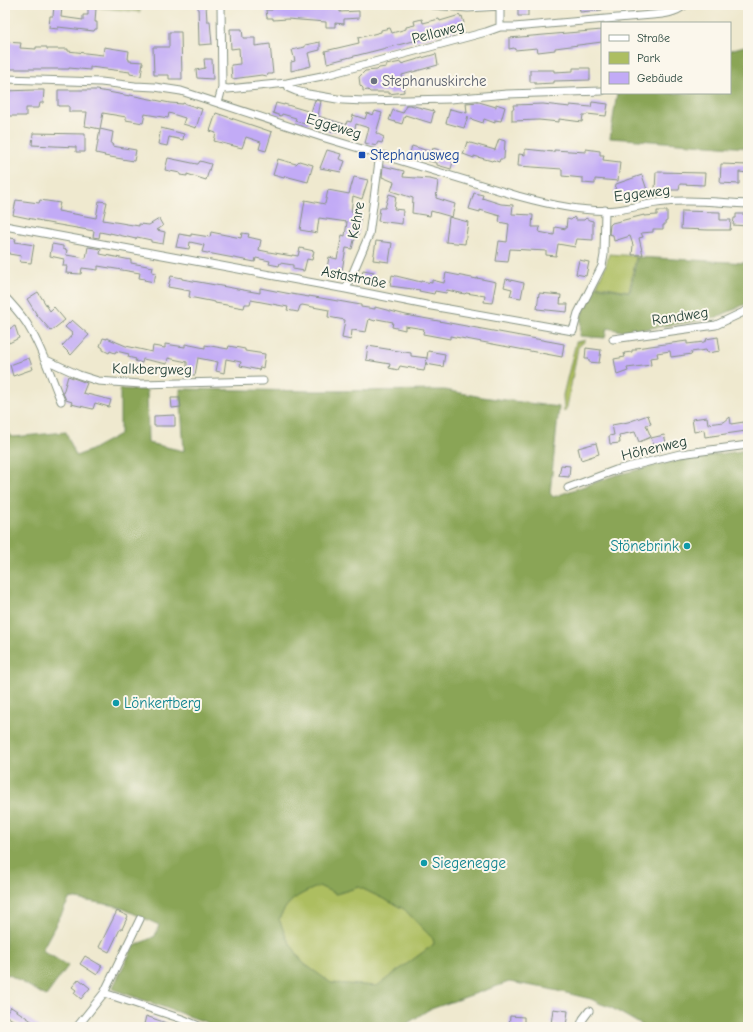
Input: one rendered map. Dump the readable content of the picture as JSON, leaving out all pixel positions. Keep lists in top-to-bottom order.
{
  "streets": {
    "street": [
      "Pellaweg",
      "Eggeweg",
      "Kehre",
      "Astastraße",
      "Randweg",
      "Kalkbergweg",
      "Höhenweg"
    ]
  },
  "crossings": [
    ["Eggeweg", "Kehre"],
    ["Eggeweg", "Astastraße"],
    ["Kehre", "Astastraße"]
  ],
  "places": {
    "other": [
      "Stephanuskirche",
      "Stönebrink",
      "Lönkertberg",
      "Siegenegge"
    ],
    "transit": ["Stephanusweg"]
  },
  "legend": ["Straße", "Park", "Gebäude"]
}
